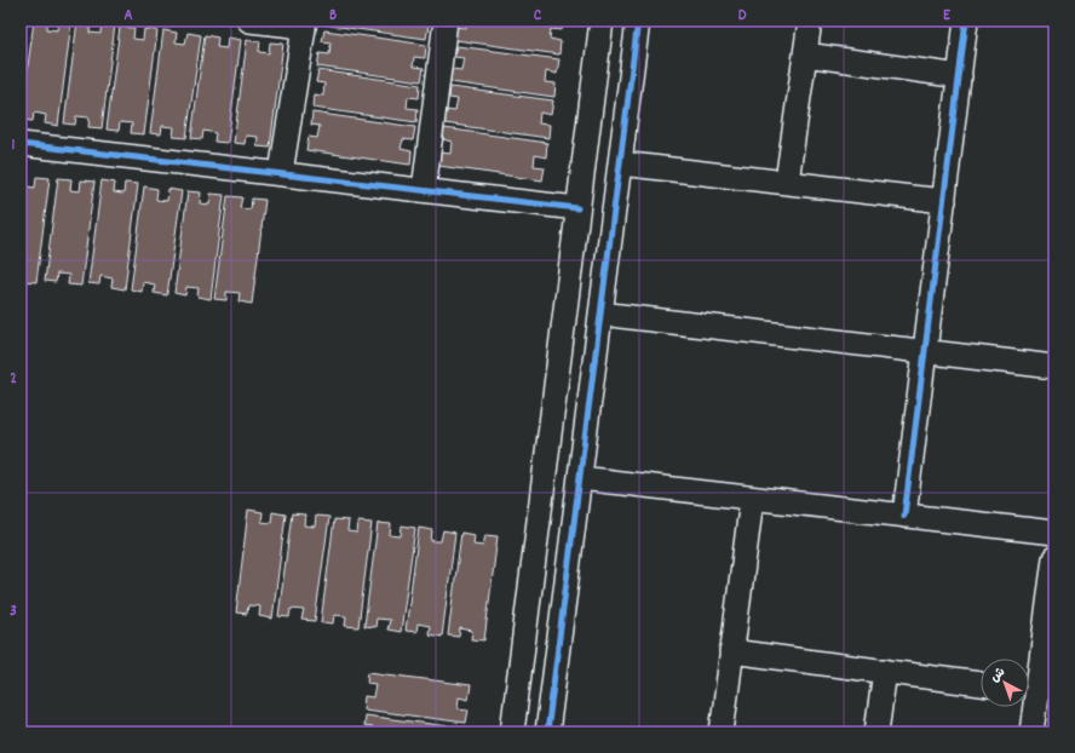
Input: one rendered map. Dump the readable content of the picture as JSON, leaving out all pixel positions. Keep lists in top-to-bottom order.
{
  "north": "top left",
  "grid": {
    "columns": [
      "A",
      "B",
      "C",
      "D",
      "E"
    ],
    "rows": ["1", "2", "3"]
  }
}
